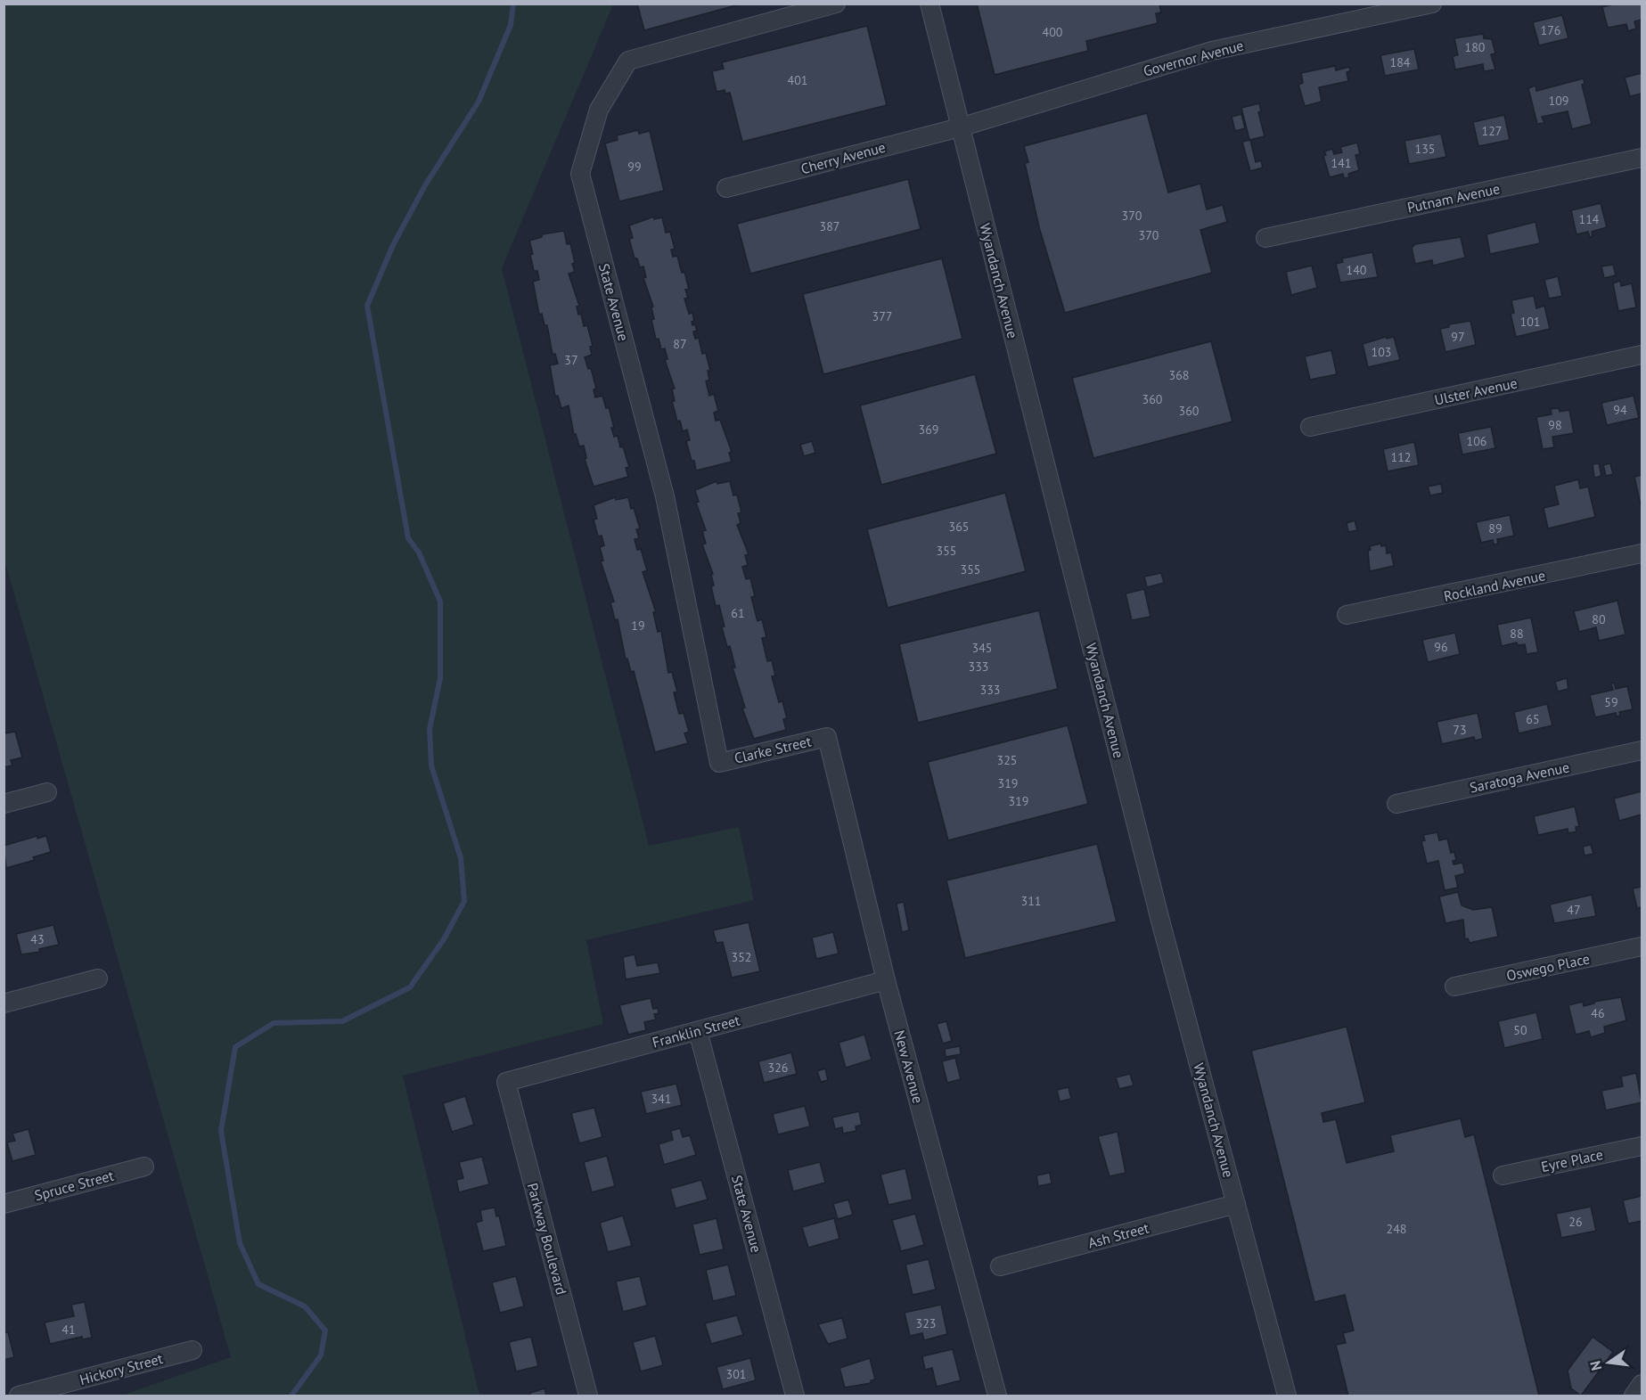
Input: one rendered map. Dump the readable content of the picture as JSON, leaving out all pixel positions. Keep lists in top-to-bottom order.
{
  "streets": {
    "street": [
      "Governor Avenue",
      "Cherry Avenue",
      "Putnam Avenue",
      "Wyandanch Avenue",
      "State Avenue",
      "Ulster Avenue",
      "Rockland Avenue",
      "Clarke Street",
      "Saratoga Avenue",
      "Oswego Place",
      "Franklin Street",
      "New Avenue",
      "Eyre Place",
      "Spruce Street",
      "Ash Street",
      "Parkway Boulevard",
      "Hickory Street"
    ]
  },
  "crossings": [
    ["Governor Avenue", "Cherry Avenue"],
    ["Governor Avenue", "Wyandanch Avenue"],
    ["Cherry Avenue", "Wyandanch Avenue"],
    ["Wyandanch Avenue", "Ash Street"],
    ["State Avenue", "Clarke Street"],
    ["State Avenue", "Franklin Street"],
    ["Clarke Street", "New Avenue"],
    ["Franklin Street", "New Avenue"],
    ["Franklin Street", "Parkway Boulevard"]
  ],
  "house_numbers": [
    "176",
    "400",
    "180",
    "184",
    "401",
    "109",
    "127",
    "135",
    "141",
    "99",
    "370",
    "114",
    "387",
    "370",
    "140",
    "377",
    "101",
    "97",
    "87",
    "103",
    "37",
    "368",
    "360",
    "94",
    "360",
    "98",
    "369",
    "106",
    "112",
    "365",
    "89",
    "355",
    "355",
    "61",
    "80",
    "19",
    "88",
    "96",
    "345",
    "333",
    "333",
    "59",
    "65",
    "73",
    "325",
    "319",
    "319",
    "311",
    "47",
    "43",
    "352",
    "46",
    "50",
    "326",
    "341",
    "26",
    "248",
    "323",
    "41",
    "301"
  ],
  "north": "left"
}
